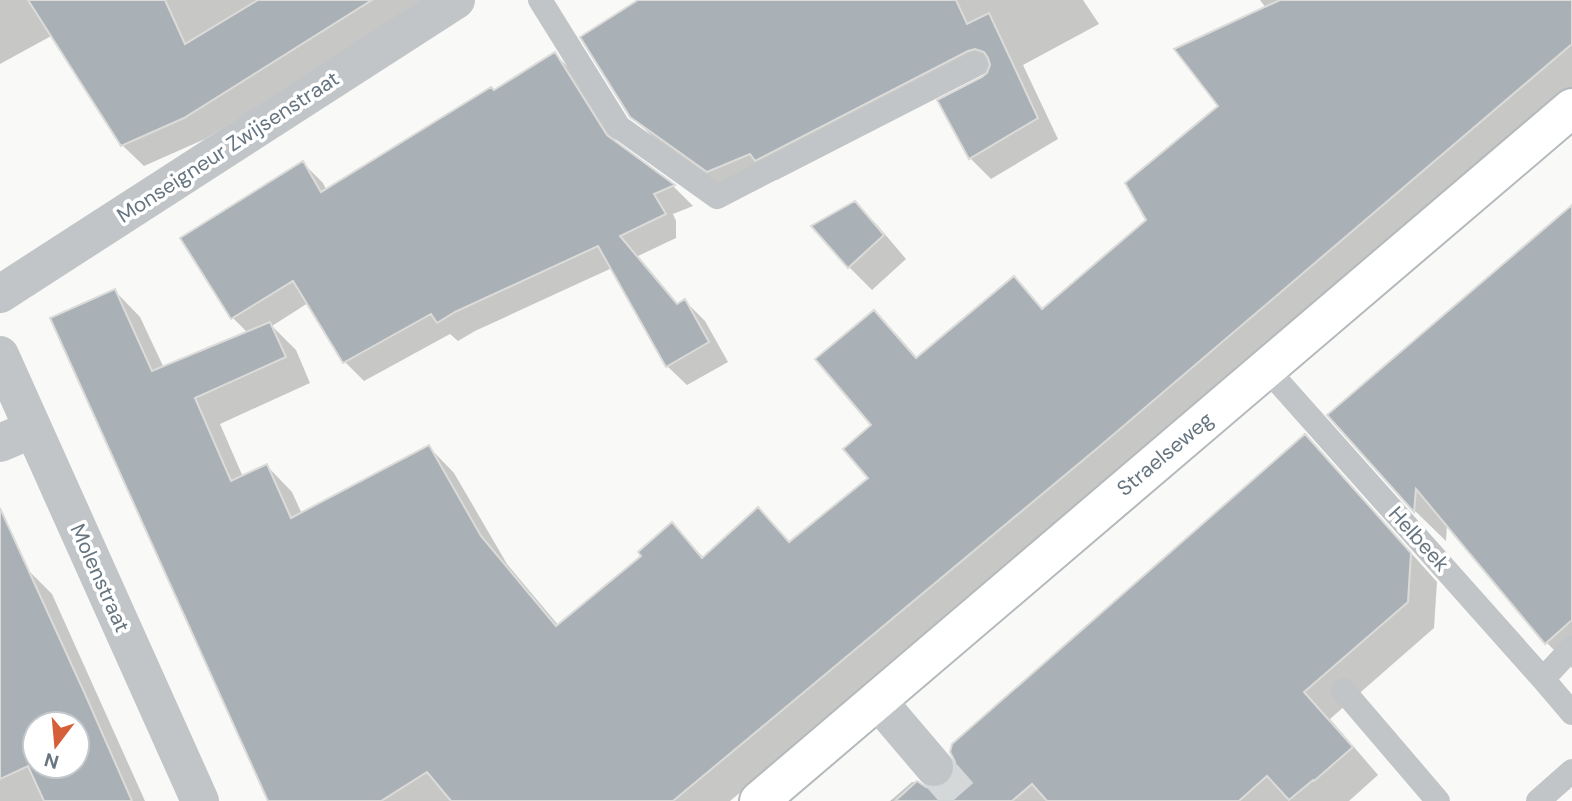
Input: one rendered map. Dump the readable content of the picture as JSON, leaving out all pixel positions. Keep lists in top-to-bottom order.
{
  "streets": {
    "street": ["Monseigneur Zwijsenstraat", "Straelseweg", "Molenstraat"],
    "lane": ["Helbeek"]
  },
  "crossings": [
    ["Straelseweg", "Helbeek"]
  ],
  "north": "bottom"
}
